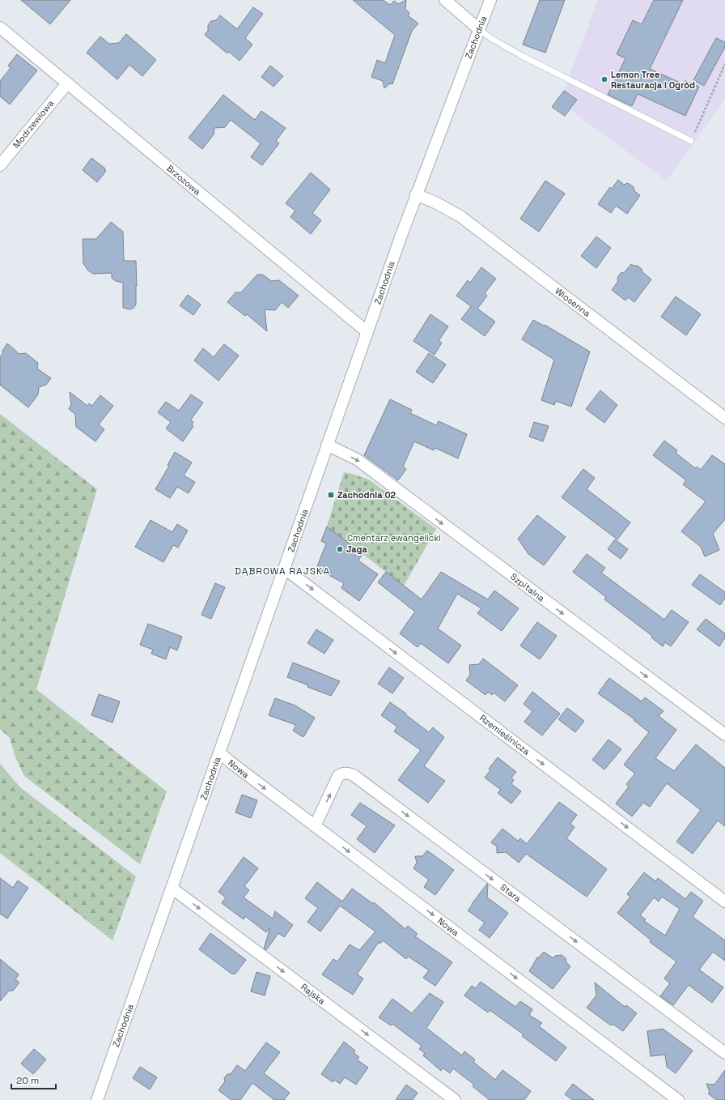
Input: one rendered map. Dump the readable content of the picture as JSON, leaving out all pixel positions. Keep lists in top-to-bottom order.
{
  "streets": {
    "street": [
      "Zachodnia",
      "Modrzewiowa",
      "Brzozowa",
      "Wiosenna",
      "Szpitalna",
      "Rzemieślnicza",
      "Nowa",
      "Stara",
      "Rajska"
    ]
  },
  "crossings": [
    ["Zachodnia", "Brzozowa"],
    ["Zachodnia", "Wiosenna"],
    ["Zachodnia", "Szpitalna"],
    ["Zachodnia", "Rzemieślnicza"],
    ["Zachodnia", "Nowa"],
    ["Zachodnia", "Rajska"],
    ["Modrzewiowa", "Brzozowa"],
    ["Nowa", "Stara"]
  ],
  "one_way": [
    "Szpitalna",
    "Rzemieślnicza",
    "Nowa",
    "Stara",
    "Rajska"
  ],
  "districts": ["DĄBROWA RAJSKA"],
  "parks": ["Cmentarz ewangelicki"],
  "places": {
    "other": ["Lemon Tree Restauracja i Ogród", "Jaga"],
    "transit": ["Zachodnia 02"]
  },
  "scale_bar": "20 m"
}
